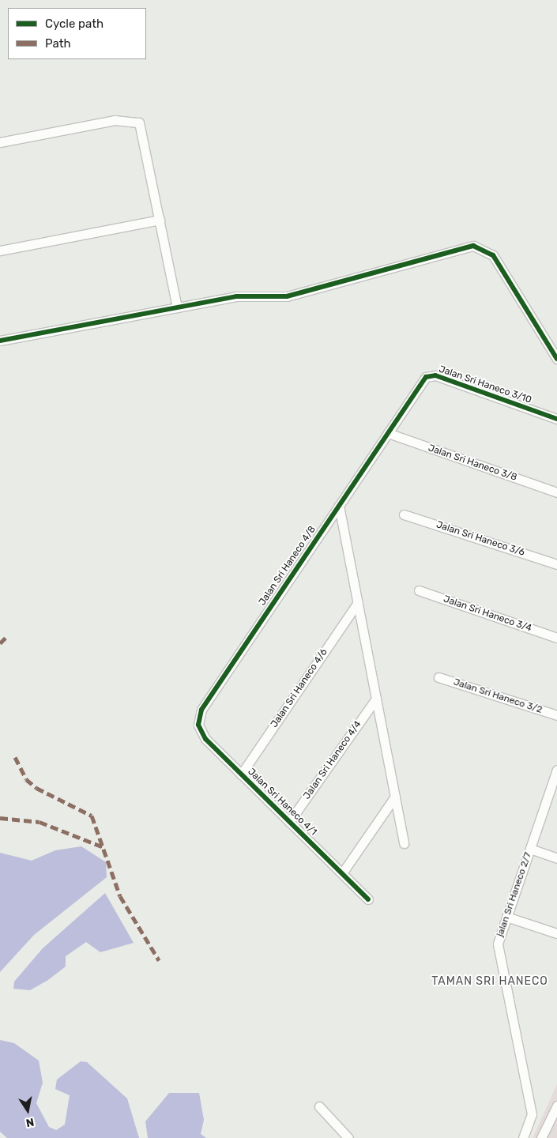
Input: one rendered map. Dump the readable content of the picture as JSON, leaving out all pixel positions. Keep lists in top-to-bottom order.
{
  "streets": {
    "street": [
      "Jalan Sri Haneco 3/10",
      "Jalan Sri Haneco 3/8",
      "Jalan Sri Haneco 3/6",
      "Jalan Sri Haneco 4/8",
      "Jalan Sri Haneco 3/4",
      "Jalan Sri Haneco 4/6",
      "Jalan Sri Haneco 3/2",
      "Jalan Sri Haneco 4/4",
      "Jalan Sri Haneco 4/1",
      "jalan Sri Haneco 2/7"
    ]
  },
  "crossings": [
    ["Jalan Sri Haneco 3/10", "Jalan Sri Haneco 3/8"],
    ["Jalan Sri Haneco 3/10", "Jalan Sri Haneco 4/8"],
    ["Jalan Sri Haneco 3/8", "Jalan Sri Haneco 4/8"],
    ["Jalan Sri Haneco 4/8", "Jalan Sri Haneco 4/1"],
    ["Jalan Sri Haneco 4/6", "Jalan Sri Haneco 4/1"],
    ["Jalan Sri Haneco 4/4", "Jalan Sri Haneco 4/1"]
  ],
  "districts": ["TAMAN SRI HANECO"],
  "legend": ["Cycle path", "Path"],
  "north": "bottom"
}
